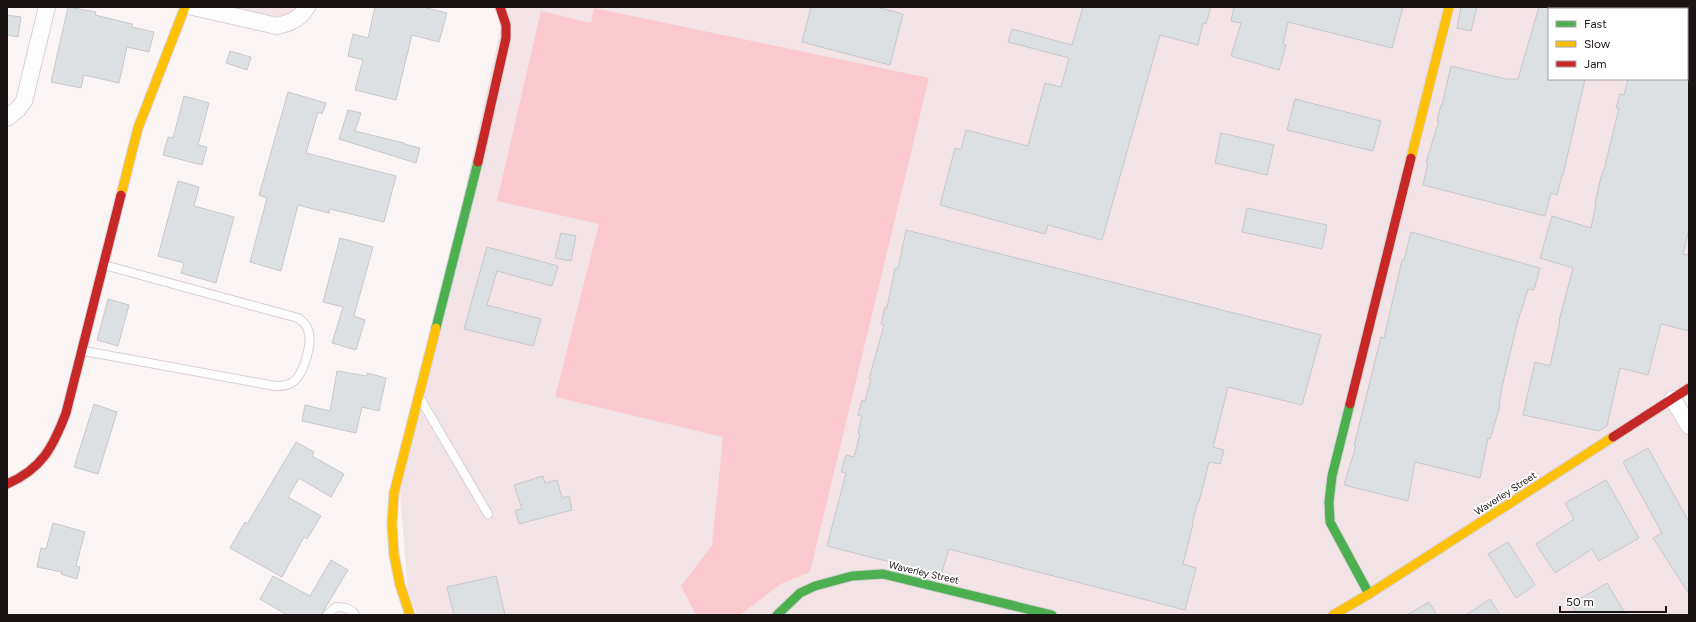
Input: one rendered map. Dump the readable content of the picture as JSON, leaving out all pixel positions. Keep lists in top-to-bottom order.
{
  "streets": {
    "street": ["Waverley Street"]
  },
  "legend": ["Fast", "Slow", "Jam"],
  "scale_bar": "50 m"
}
